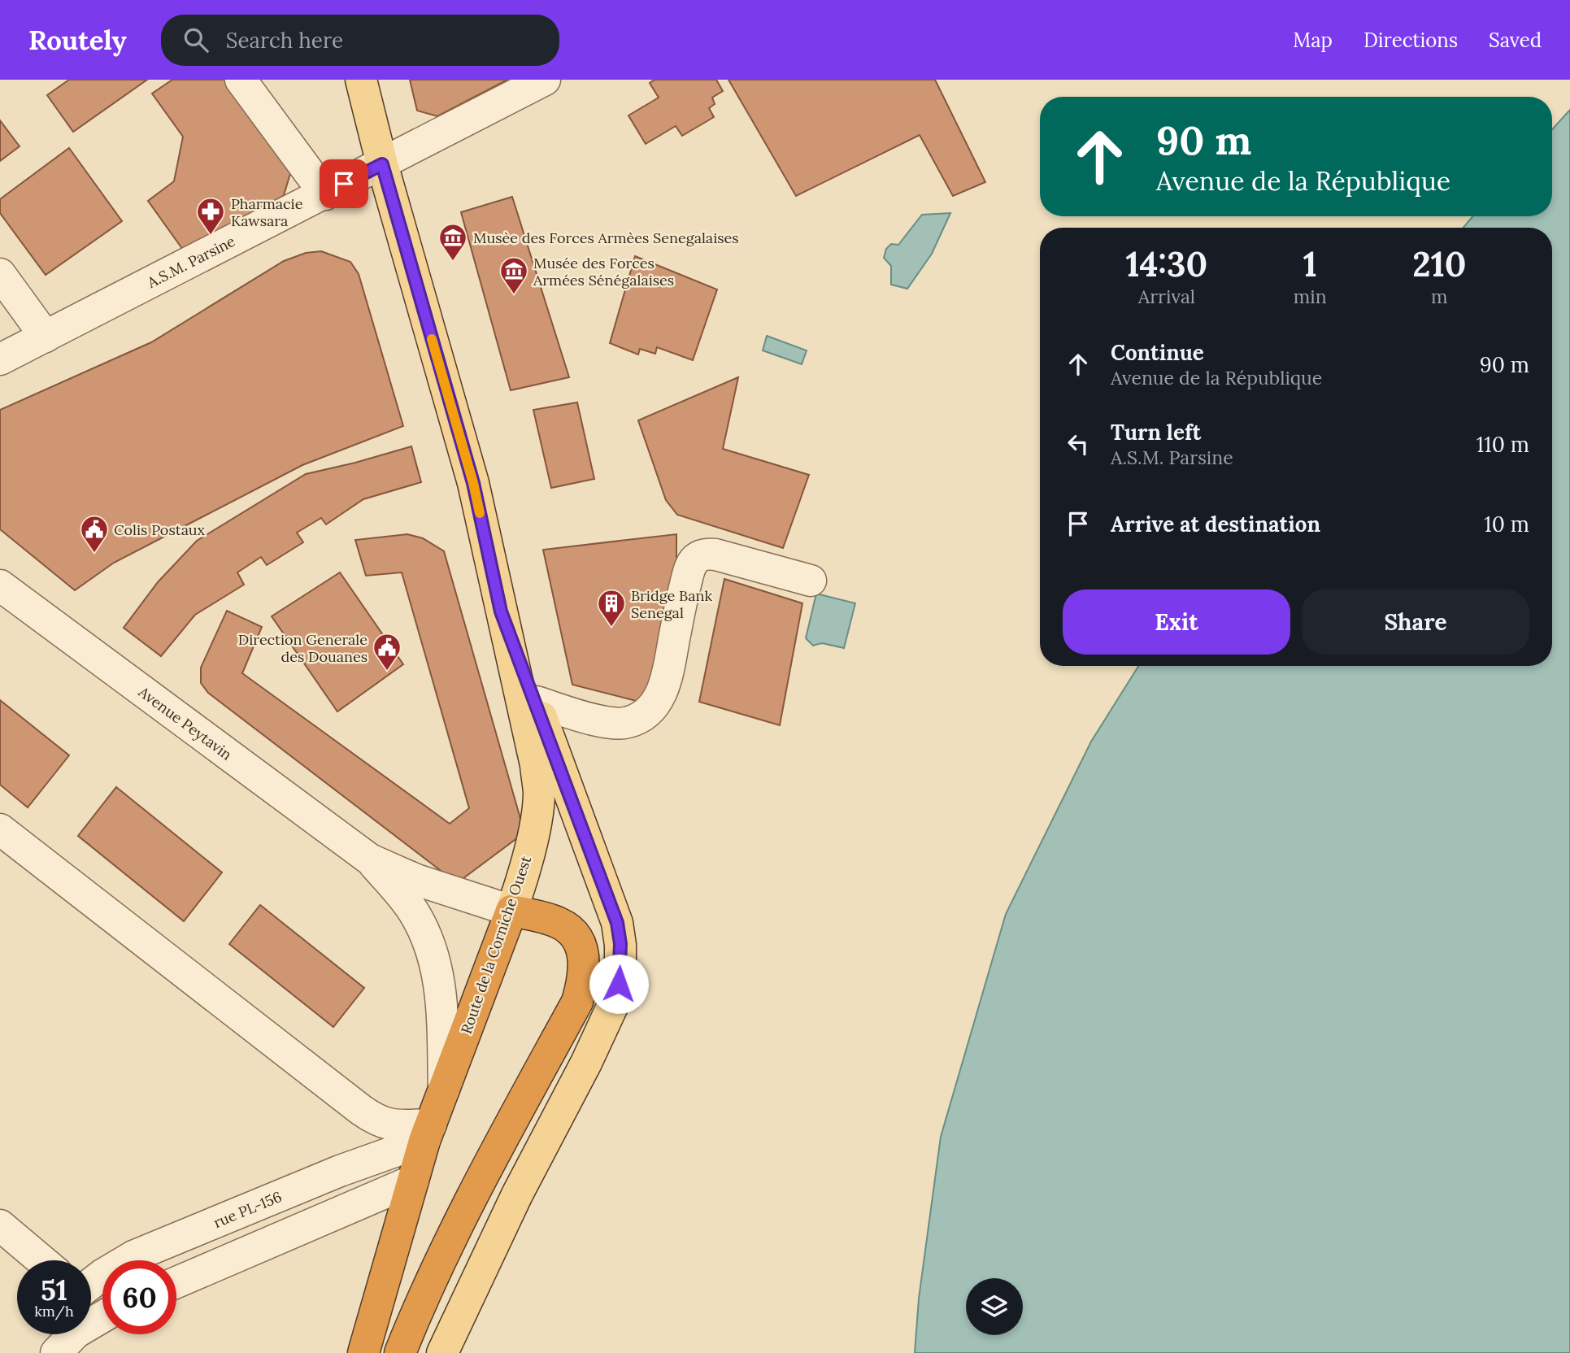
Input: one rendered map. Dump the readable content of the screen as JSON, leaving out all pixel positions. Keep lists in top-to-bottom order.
{
  "streets": {
    "highway": ["Route de la Corniche Ouest"],
    "street": ["A.S.M. Parsine", "Avenue Peytavin", "rue PL-156"]
  },
  "crossings": [
    ["Route de la Corniche Ouest", "rue PL-156"]
  ],
  "places": {
    "pharmacy": ["Pharmacie Kawsara"],
    "museum": ["Musèe des Forces Armèes Senegalaises", "Musée des Forces Armées Sénégalaises"],
    "public building": ["Colis Postaux", "Direction Generale des Douanes"],
    "building": ["Bridge Bank Senegal"]
  },
  "page": {
    "header": "Routely",
    "search": "Search here",
    "nav": ["Map", "Directions", "Saved"],
    "turn": ["90 m", "Avenue de la République"],
    "eta": [
      "14:30",
      "Arrival",
      "1",
      "min",
      "210",
      "m"
    ],
    "list": [
      {
        "name": "Continue",
        "note": "Avenue de la République",
        "value": "90 m"
      },
      {
        "name": "Turn left",
        "note": "A.S.M. Parsine",
        "value": "110 m"
      },
      {
        "name": "Arrive at destination",
        "value": "10 m"
      }
    ],
    "buttons": ["Exit", "Share"],
    "speed": "51 km/h",
    "limit": "60"
  }
}
